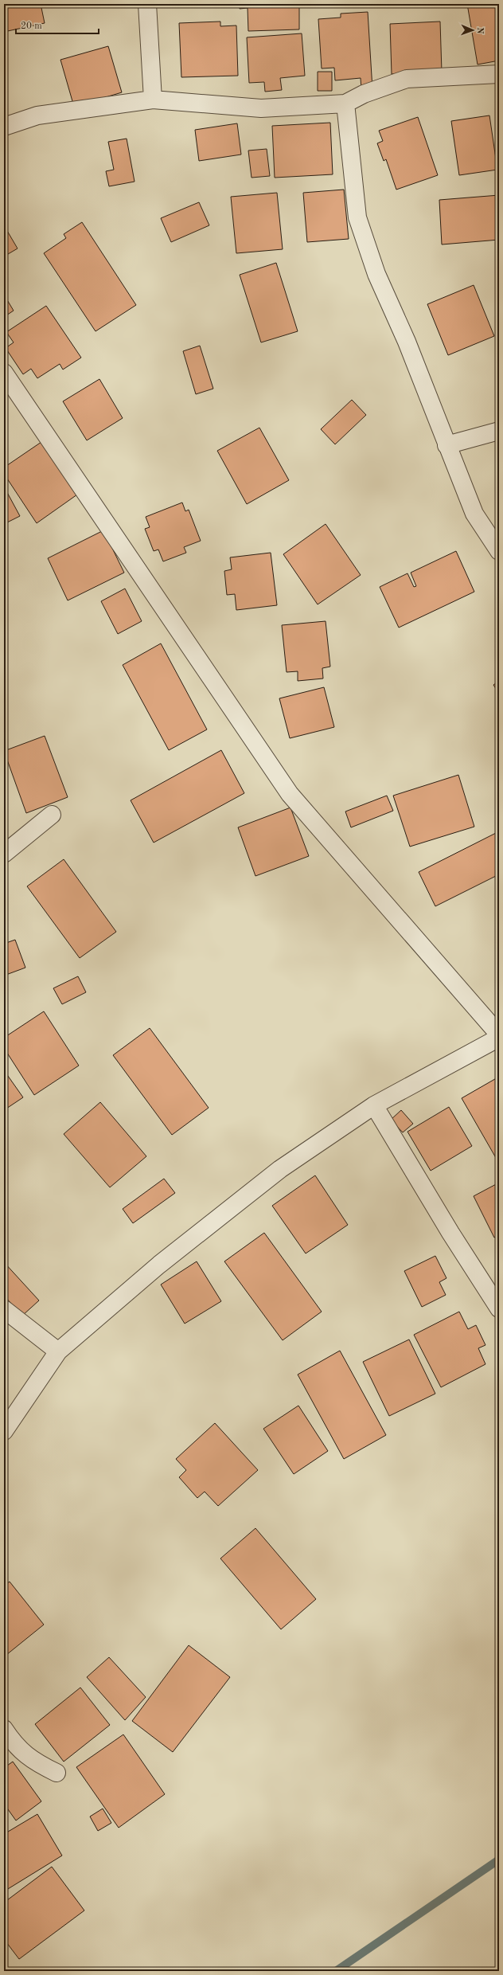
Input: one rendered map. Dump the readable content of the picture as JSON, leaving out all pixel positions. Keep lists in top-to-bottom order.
{
  "scale_bar": "20 m",
  "north": "right"
}
